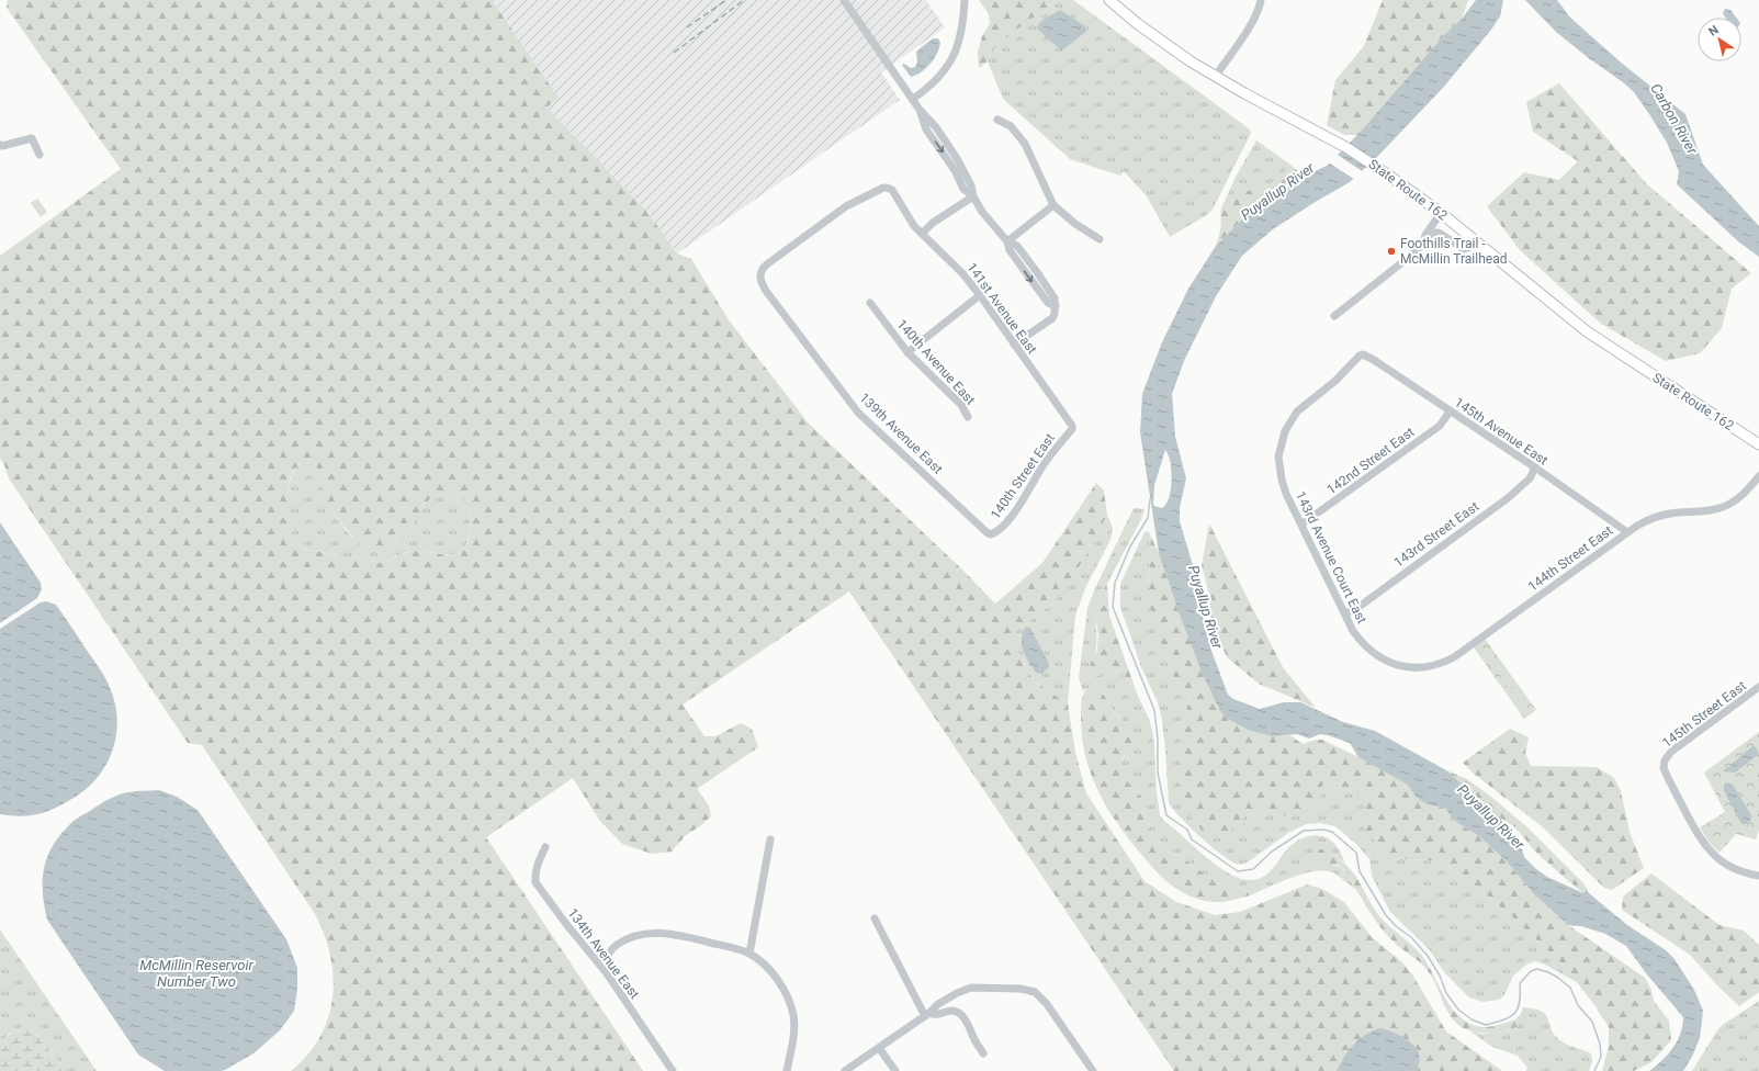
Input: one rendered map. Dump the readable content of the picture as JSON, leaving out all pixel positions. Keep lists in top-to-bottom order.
{
  "streets": {
    "main road": ["State Route 162"],
    "street": [
      "141st Avenue East",
      "140th Avenue East",
      "145th Avenue East",
      "139th Avenue East",
      "142nd Street East",
      "140th Street East",
      "143rd Street East",
      "143rd Avenue Court East",
      "144th Street East",
      "145th Street East",
      "134th Avenue East"
    ]
  },
  "crossings": [
    ["141st Avenue East", "139th Avenue East"],
    ["141st Avenue East", "140th Street East"],
    ["145th Avenue East", "142nd Street East"],
    ["145th Avenue East", "143rd Street East"],
    ["145th Avenue East", "143rd Avenue Court East"],
    ["145th Avenue East", "144th Street East"],
    ["139th Avenue East", "140th Street East"],
    ["142nd Street East", "143rd Avenue Court East"],
    ["143rd Street East", "143rd Avenue Court East"],
    ["143rd Avenue Court East", "144th Street East"]
  ],
  "water": ["Carbon River", "Puyallup River", "McMillin Reservoir Number Two"],
  "places": ["Foothills Trail - McMillin Trailhead"],
  "north": "top left"
}
